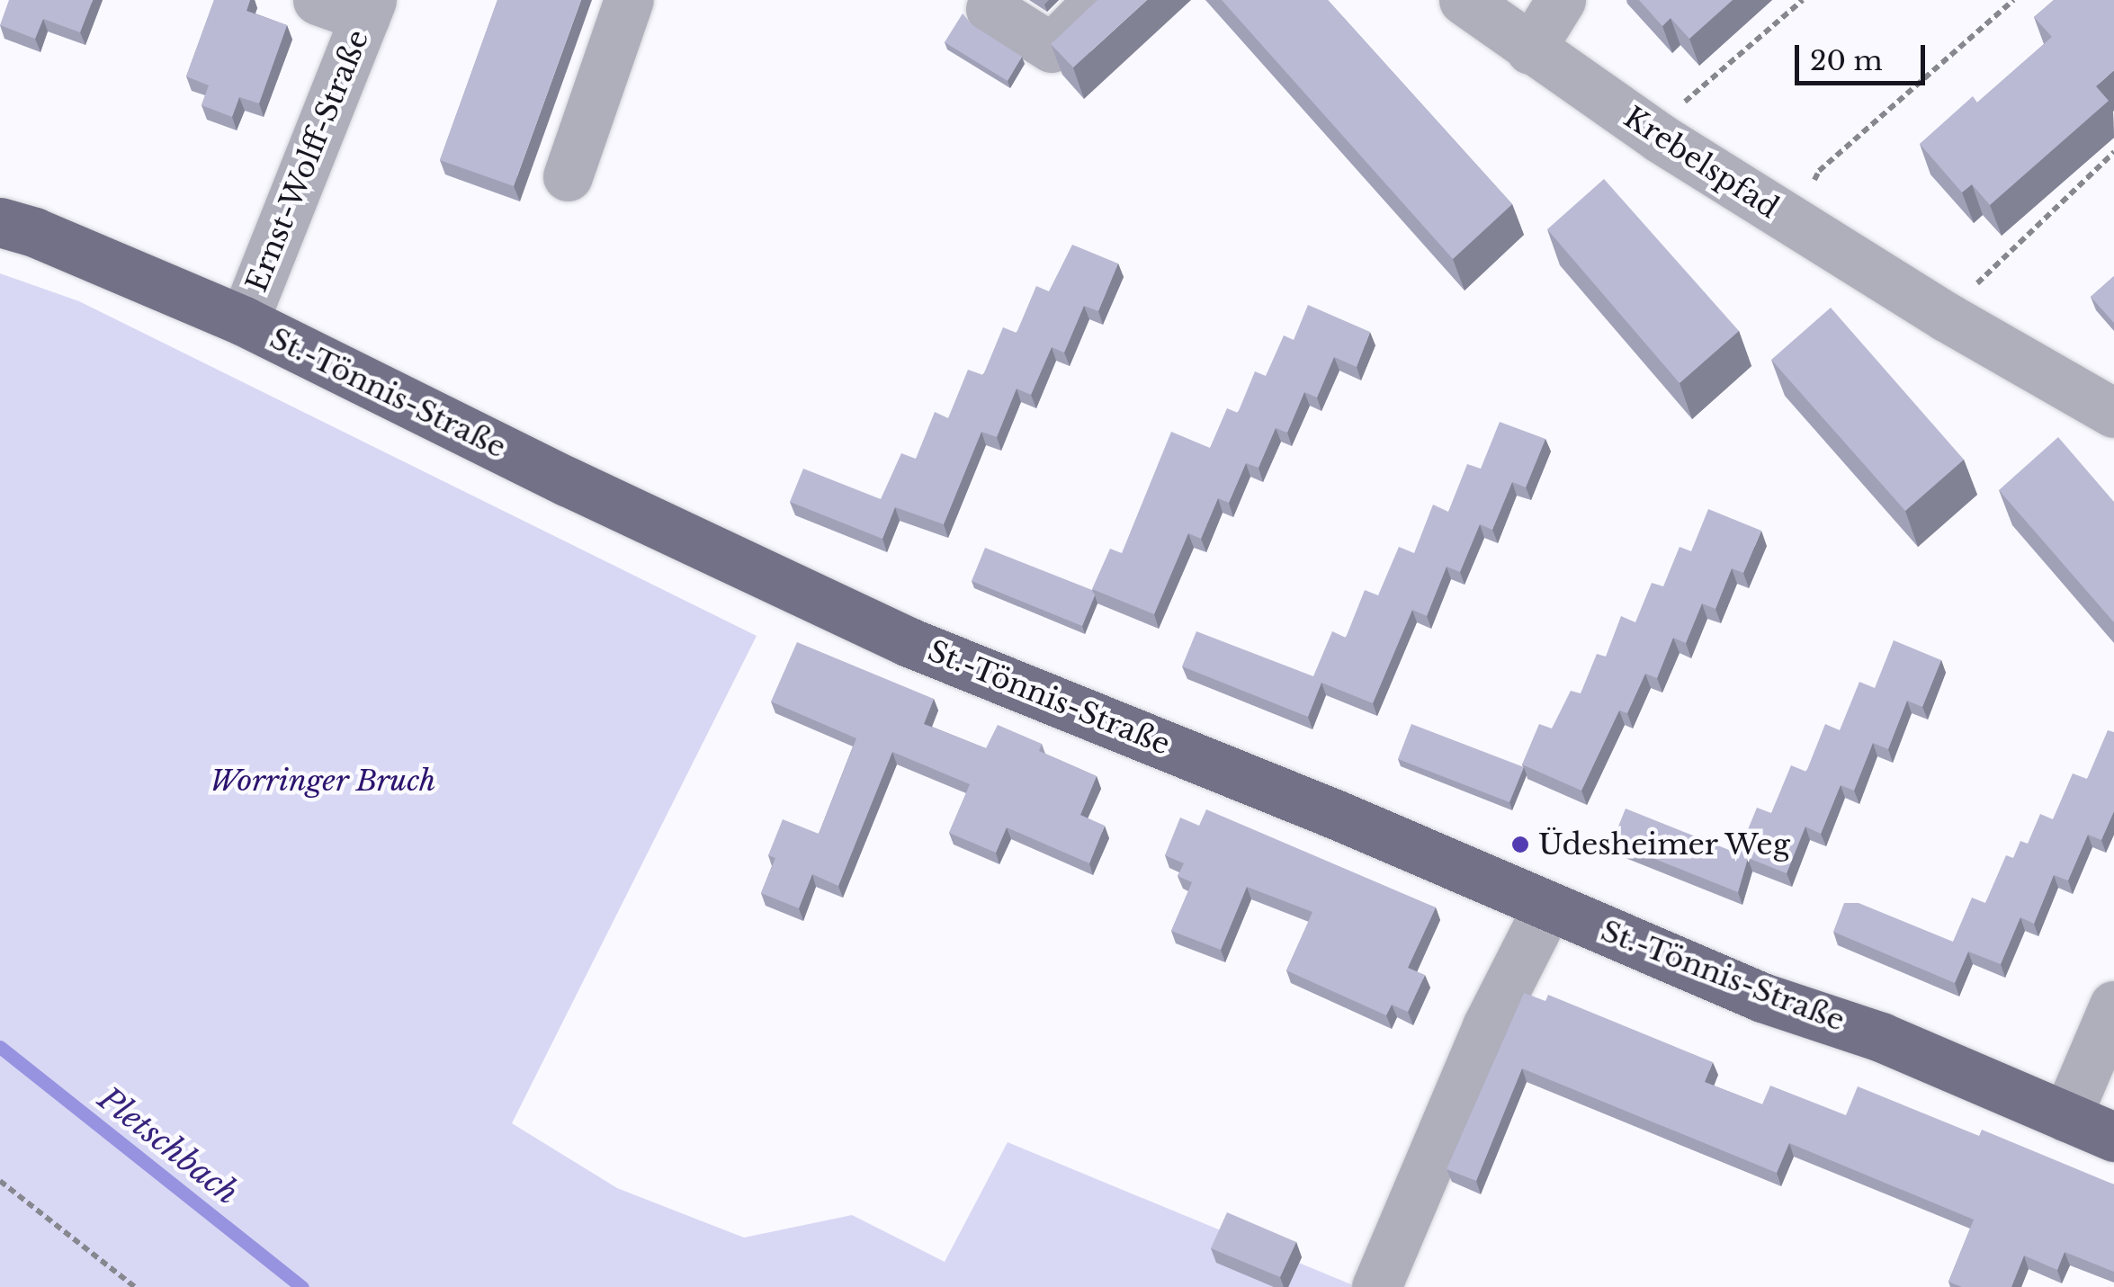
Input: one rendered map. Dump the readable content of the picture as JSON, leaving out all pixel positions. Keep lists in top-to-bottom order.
{
  "streets": {
    "main road": ["St.-Tönnis-Straße"],
    "street": ["Ernst-Wolff-Straße", "Krebelspfad"]
  },
  "crossings": [
    ["Ernst-Wolff-Straße", "St.-Tönnis-Straße"]
  ],
  "water": ["Pletschbach"],
  "parks": ["Worringer Bruch"],
  "places": ["Üdesheimer Weg"],
  "scale_bar": "20 m"
}
